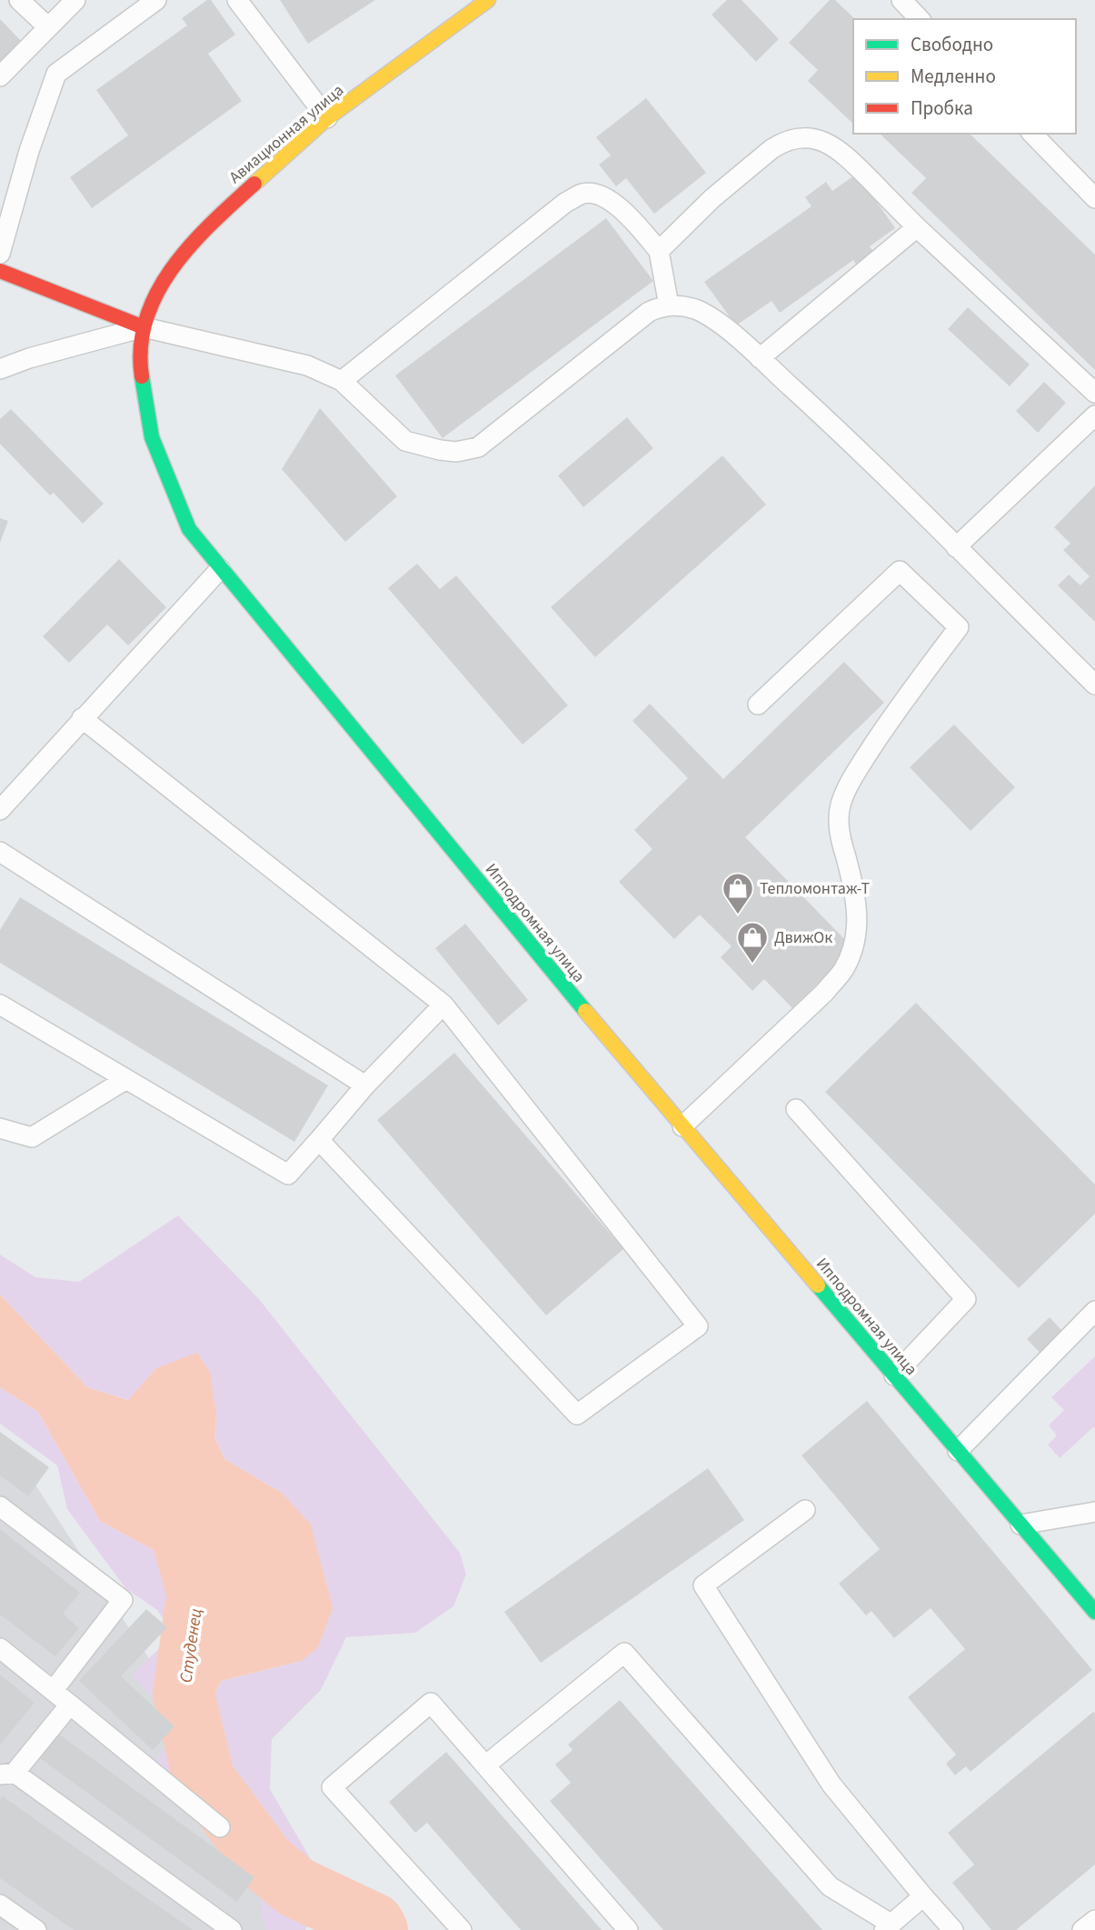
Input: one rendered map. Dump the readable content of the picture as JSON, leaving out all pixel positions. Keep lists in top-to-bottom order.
{
  "streets": {
    "main road": ["Авиационная улица", "Ипподромная улица"]
  },
  "crossings": [
    ["Авиационная улица", "Ипподромная улица"]
  ],
  "water": ["Студенец"],
  "places": {
    "shop": ["Тепломонтаж-Т", "ДвижОк"]
  },
  "legend": ["Свободно", "Медленно", "Пробка"]
}
